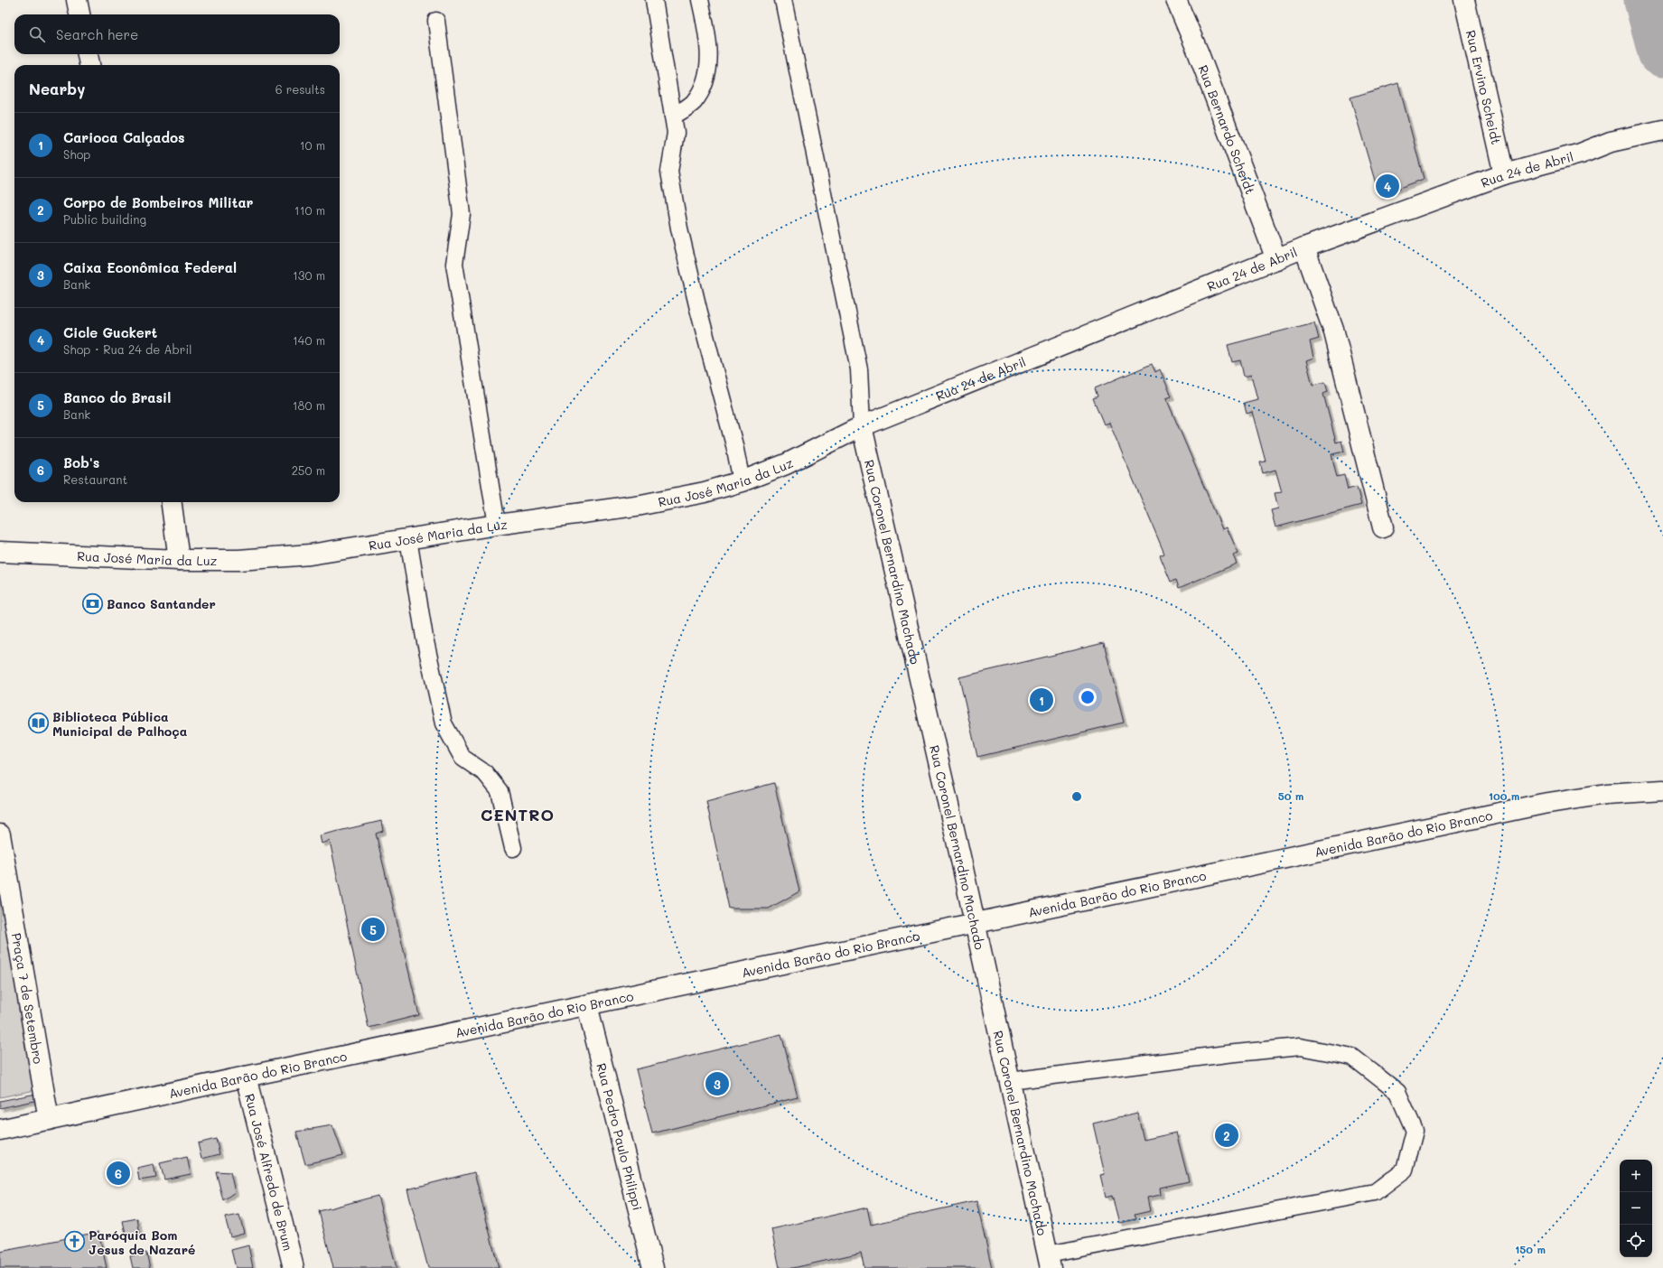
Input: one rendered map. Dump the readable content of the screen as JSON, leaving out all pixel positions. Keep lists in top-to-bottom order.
{
  "streets": {
    "main road": [
      "Rua Ervino Scheidt",
      "Rua Bernardo Scheidt",
      "Rua 24 de Abril",
      "Rua José Maria da Luz",
      "Rua Coronel Bernardino Machado",
      "Avenida Barão do Rio Branco",
      "Praça 7 de Setembro",
      "Rua Pedro Paulo Philippi",
      "Rua José Alfredo de Brum"
    ]
  },
  "crossings": [
    ["Rua Ervino Scheidt", "Rua 24 de Abril"],
    ["Rua Bernardo Scheidt", "Rua 24 de Abril"],
    ["Rua 24 de Abril", "Rua José Maria da Luz"],
    ["Rua 24 de Abril", "Rua Coronel Bernardino Machado"],
    ["Rua José Maria da Luz", "Rua Coronel Bernardino Machado"],
    ["Rua Coronel Bernardino Machado", "Avenida Barão do Rio Branco"],
    ["Avenida Barão do Rio Branco", "Praça 7 de Setembro"],
    ["Avenida Barão do Rio Branco", "Rua Pedro Paulo Philippi"],
    ["Avenida Barão do Rio Branco", "Rua José Alfredo de Brum"]
  ],
  "districts": ["CENTRO"],
  "places": {
    "bank": ["Banco Santander"],
    "library": ["Biblioteca Pública Municipal de Palhoça"],
    "church": ["Paróquia Bom Jesus de Nazaré"]
  },
  "page": {
    "search": "Search here",
    "heading": ["Nearby", "6 results"],
    "list": [
      {
        "mark": "1",
        "name": "Carioca Calçados",
        "note": "Shop",
        "value": "10 m"
      },
      {
        "mark": "2",
        "name": "Corpo de Bombeiros Militar",
        "note": "Public building",
        "value": "110 m"
      },
      {
        "mark": "3",
        "name": "Caixa Econômica Federal",
        "note": "Bank",
        "value": "130 m"
      },
      {
        "mark": "4",
        "name": "Cicle Guckert",
        "note": "Shop · Rua 24 de Abril",
        "value": "140 m"
      },
      {
        "mark": "5",
        "name": "Banco do Brasil",
        "note": "Bank",
        "value": "180 m"
      },
      {
        "mark": "6",
        "name": "Bob's",
        "note": "Restaurant",
        "value": "250 m"
      }
    ],
    "pins": [
      "4",
      "1",
      "5",
      "3",
      "2",
      "6"
    ],
    "map_buttons": ["+", "−"]
  },
  "rings": ["50 m", "100 m", "150 m"]
}
